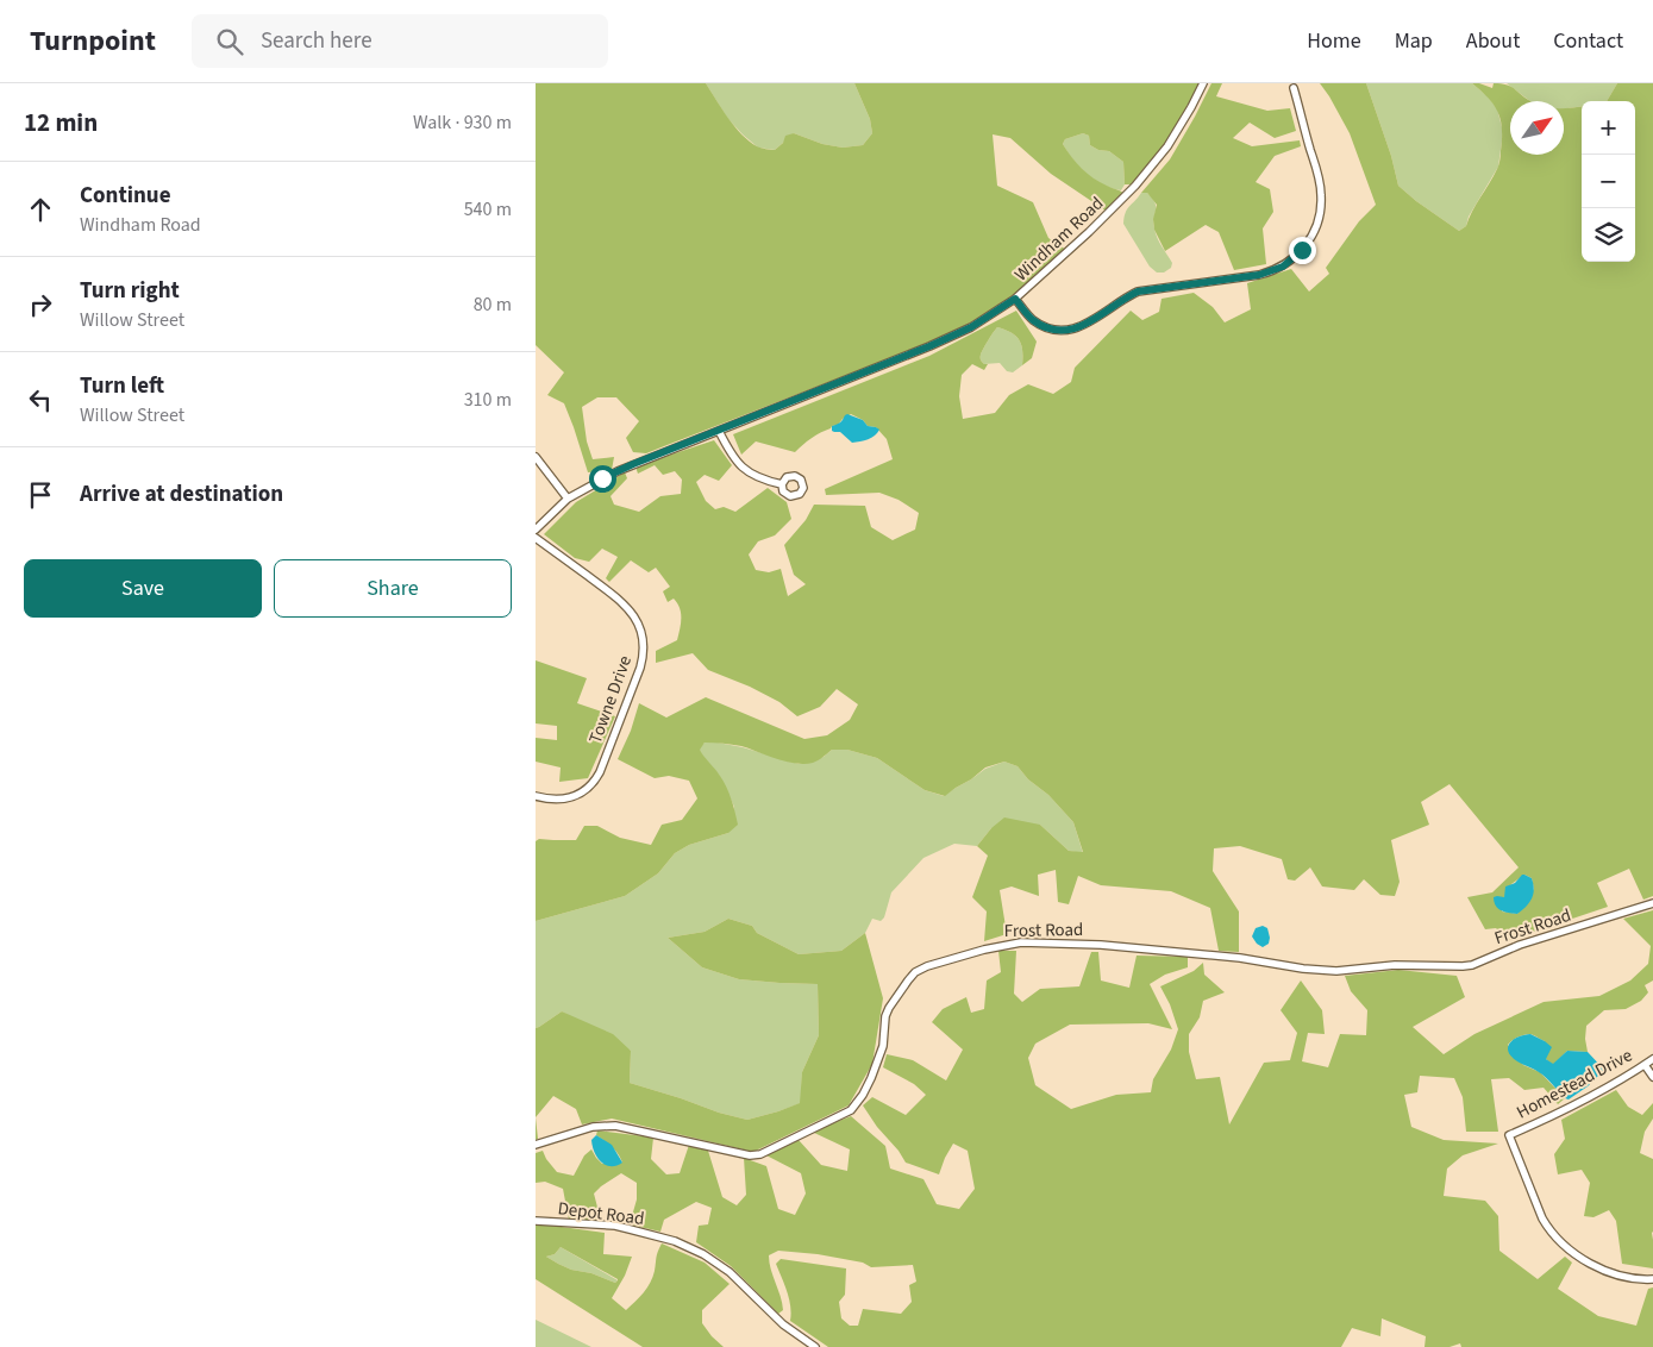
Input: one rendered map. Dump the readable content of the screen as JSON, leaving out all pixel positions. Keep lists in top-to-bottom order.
{
  "streets": {
    "street": [
      "Windham Road",
      "Towne Drive",
      "Frost Road",
      "Homestead Drive",
      "Depot Road"
    ]
  },
  "north": "top right",
  "page": {
    "header": "Turnpoint",
    "search": "Search here",
    "nav": [
      "Home",
      "Map",
      "About",
      "Contact"
    ],
    "heading": ["12 min", "Walk · 930 m"],
    "map_buttons": ["+", "−"],
    "list": [
      ["Continue", "Windham Road", "540 m"],
      ["Turn right", "Willow Street", "80 m"],
      ["Turn left", "Willow Street", "310 m"],
      "Arrive at destination"
    ],
    "buttons": ["Save", "Share"]
  }
}
